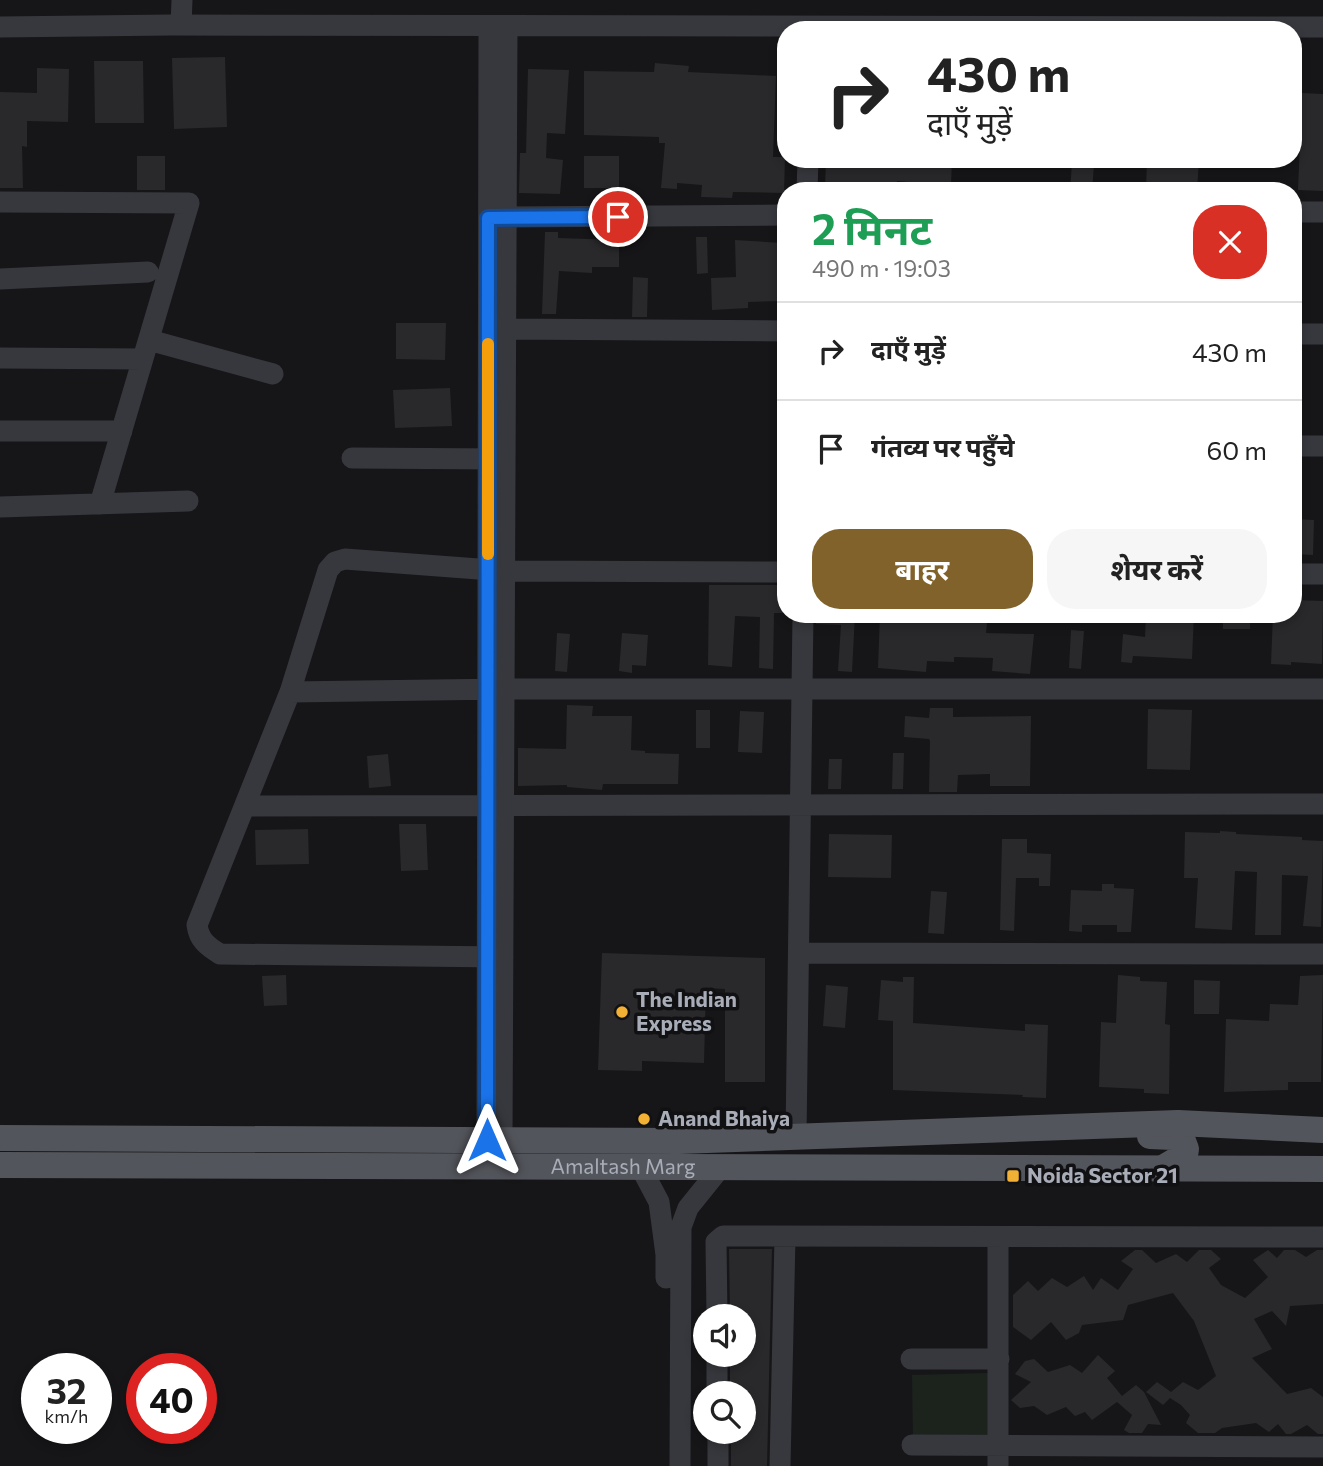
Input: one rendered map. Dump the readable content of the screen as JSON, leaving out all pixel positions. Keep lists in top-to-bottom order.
{
  "streets": {
    "main road": ["Amaltash Marg"]
  },
  "places": {
    "other": ["The Indian Express", "Anand Bhaiya"],
    "transit": ["Noida Sector 21"]
  },
  "page": {
    "turn": ["430 m", "दाएँ मुड़ें"],
    "heading": ["2 मिनट", "490 m · 19:03"],
    "list": [
      {
        "name": "दाएँ मुड़ें",
        "value": "430 m"
      },
      {
        "name": "गंतव्य पर पहुँचे",
        "value": "60 m"
      }
    ],
    "buttons": ["बाहर", "शेयर करें"],
    "speed": "32 km/h",
    "limit": "40"
  }
}
